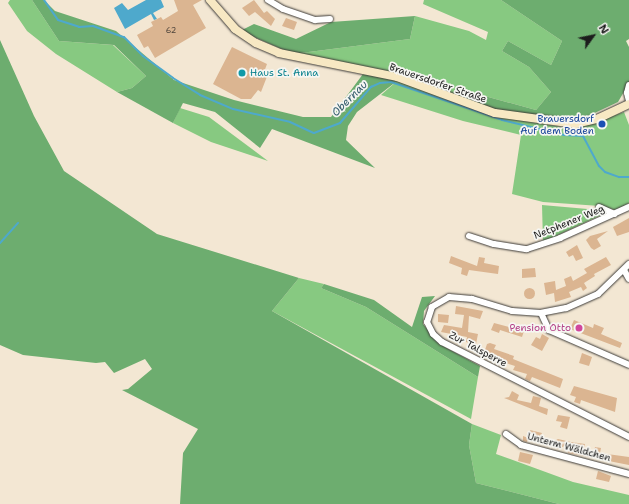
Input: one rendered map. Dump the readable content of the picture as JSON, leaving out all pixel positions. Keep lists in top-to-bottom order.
{
  "streets": {
    "street": [
      "Brauersdorfer Straße",
      "Netphener Weg",
      "Zur Talsperre",
      "Unterm Wäldchen"
    ]
  },
  "water": ["Obernau"],
  "places": ["Haus St. Anna", "Brauersdorf Auf dem Boden", "Pension Otto"],
  "house_numbers": ["62"],
  "north": "top right"
}
